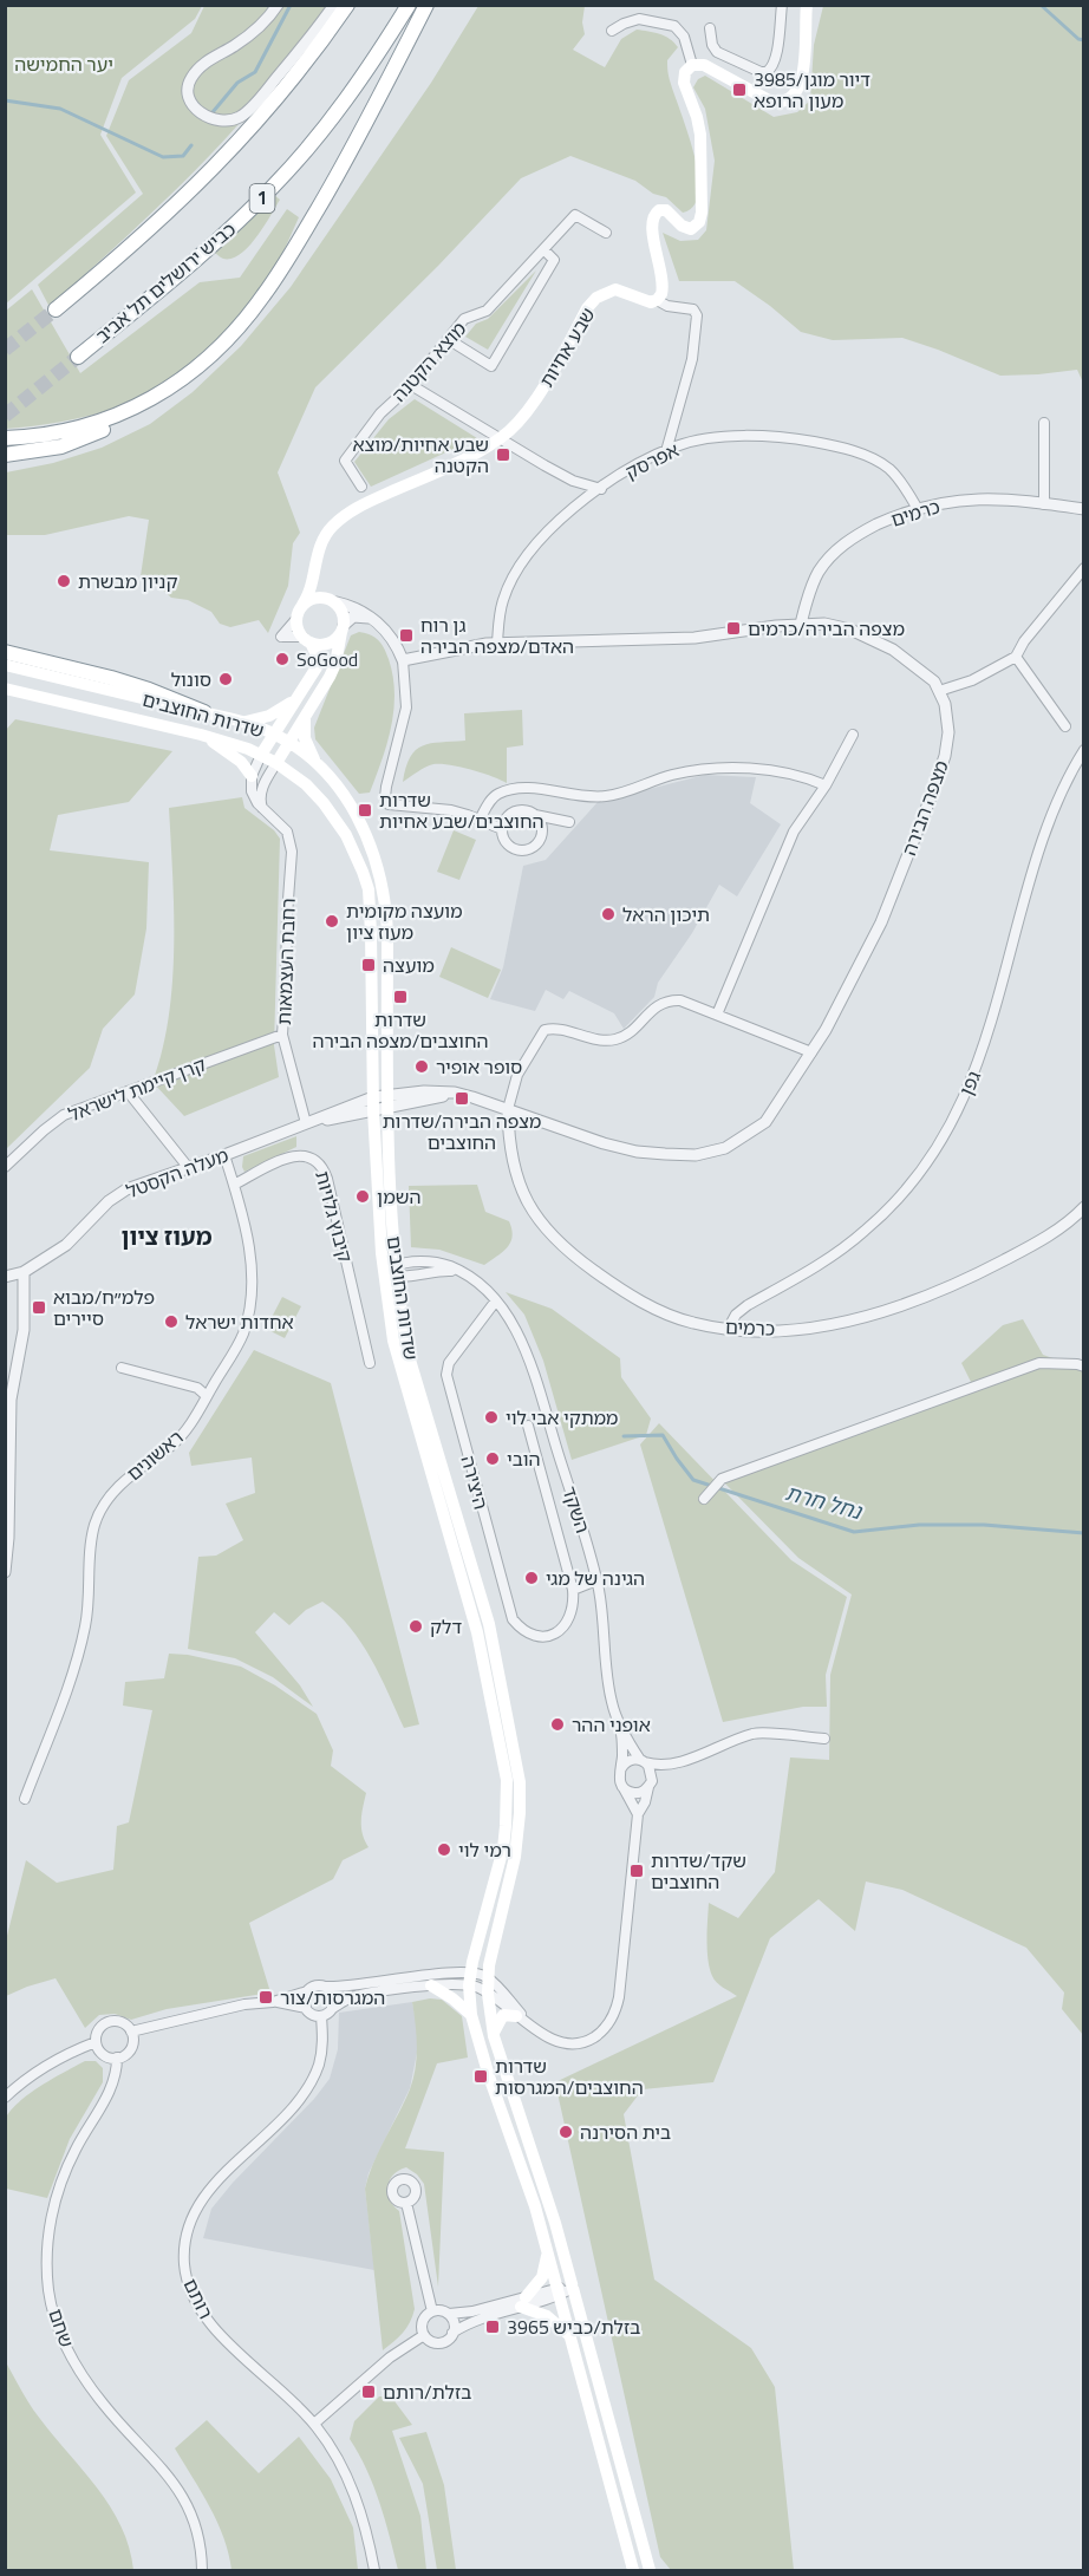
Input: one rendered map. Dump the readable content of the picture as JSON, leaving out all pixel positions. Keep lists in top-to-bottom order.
{
  "streets": {
    "highway": ["1", "כביש ירושלים תל אביב"],
    "main road": ["שבע אחיות", "שדרות החוצבים"],
    "street": [
      "מוצא הקטנה",
      "אפרסק",
      "כרמים",
      "מצפה הבירה",
      "רחבת העצמאות",
      "גפן",
      "קרן קיימת לישראל",
      "מעלה הקסטל",
      "קיבוץ גלויות",
      "ראשונים",
      "היצירה",
      "השקד",
      "רותם",
      "שחם"
    ]
  },
  "crossings": [
    ["אפרסק", "כרמים"],
    ["אפרסק", "מצפה הבירה"],
    ["כרמים", "מצפה הבירה"],
    ["כרמים", "גפן"],
    ["שדרות החוצבים", "מצפה הבירה"],
    ["שדרות החוצבים", "מעלה הקסטל"],
    ["מצפה הבירה", "מעלה הקסטל"],
    ["רחבת העצמאות", "קרן קיימת לישראל"],
    ["רחבת העצמאות", "מעלה הקסטל"],
    ["מעלה הקסטל", "ראשונים"],
    ["קיבוץ גלויות", "ראשונים"],
    ["היצירה", "השקד"]
  ],
  "districts": ["מעוז ציון"],
  "water": ["נחל חרת"],
  "parks": ["יער החמישה"],
  "places": {
    "transit": [
      "3985/דיור מוגן מעון הרופא",
      "שבע אחיות/מוצא הקטנה",
      "מצפה הבירה/כרמים",
      "גן רוח האדם/מצפה הבירה",
      "שדרות החוצבים/שבע אחיות",
      "מועצה",
      "שדרות החוצבים/מצפה הבירה",
      "מצפה הבירה/שדרות החוצבים",
      "פלמ״ח/מבוא סיירים",
      "שקד/שדרות החוצבים",
      "המגרסות/צור",
      "שדרות החוצבים/המגרסות",
      "בזלת/כביש 3965",
      "בזלת/רותם"
    ],
    "other": [
      "קניון מבשרת",
      "SoGood",
      "סונול",
      "תיכון הראל",
      "מועצה מקומית מעוז ציון",
      "סופר אופיר",
      "השמן",
      "אחדות ישראל",
      "ממתקי אבי לוי",
      "הובי",
      "הגינה של מגי",
      "דלק",
      "אופני ההר",
      "רמי לוי",
      "בית הסירנה"
    ]
  }
}
